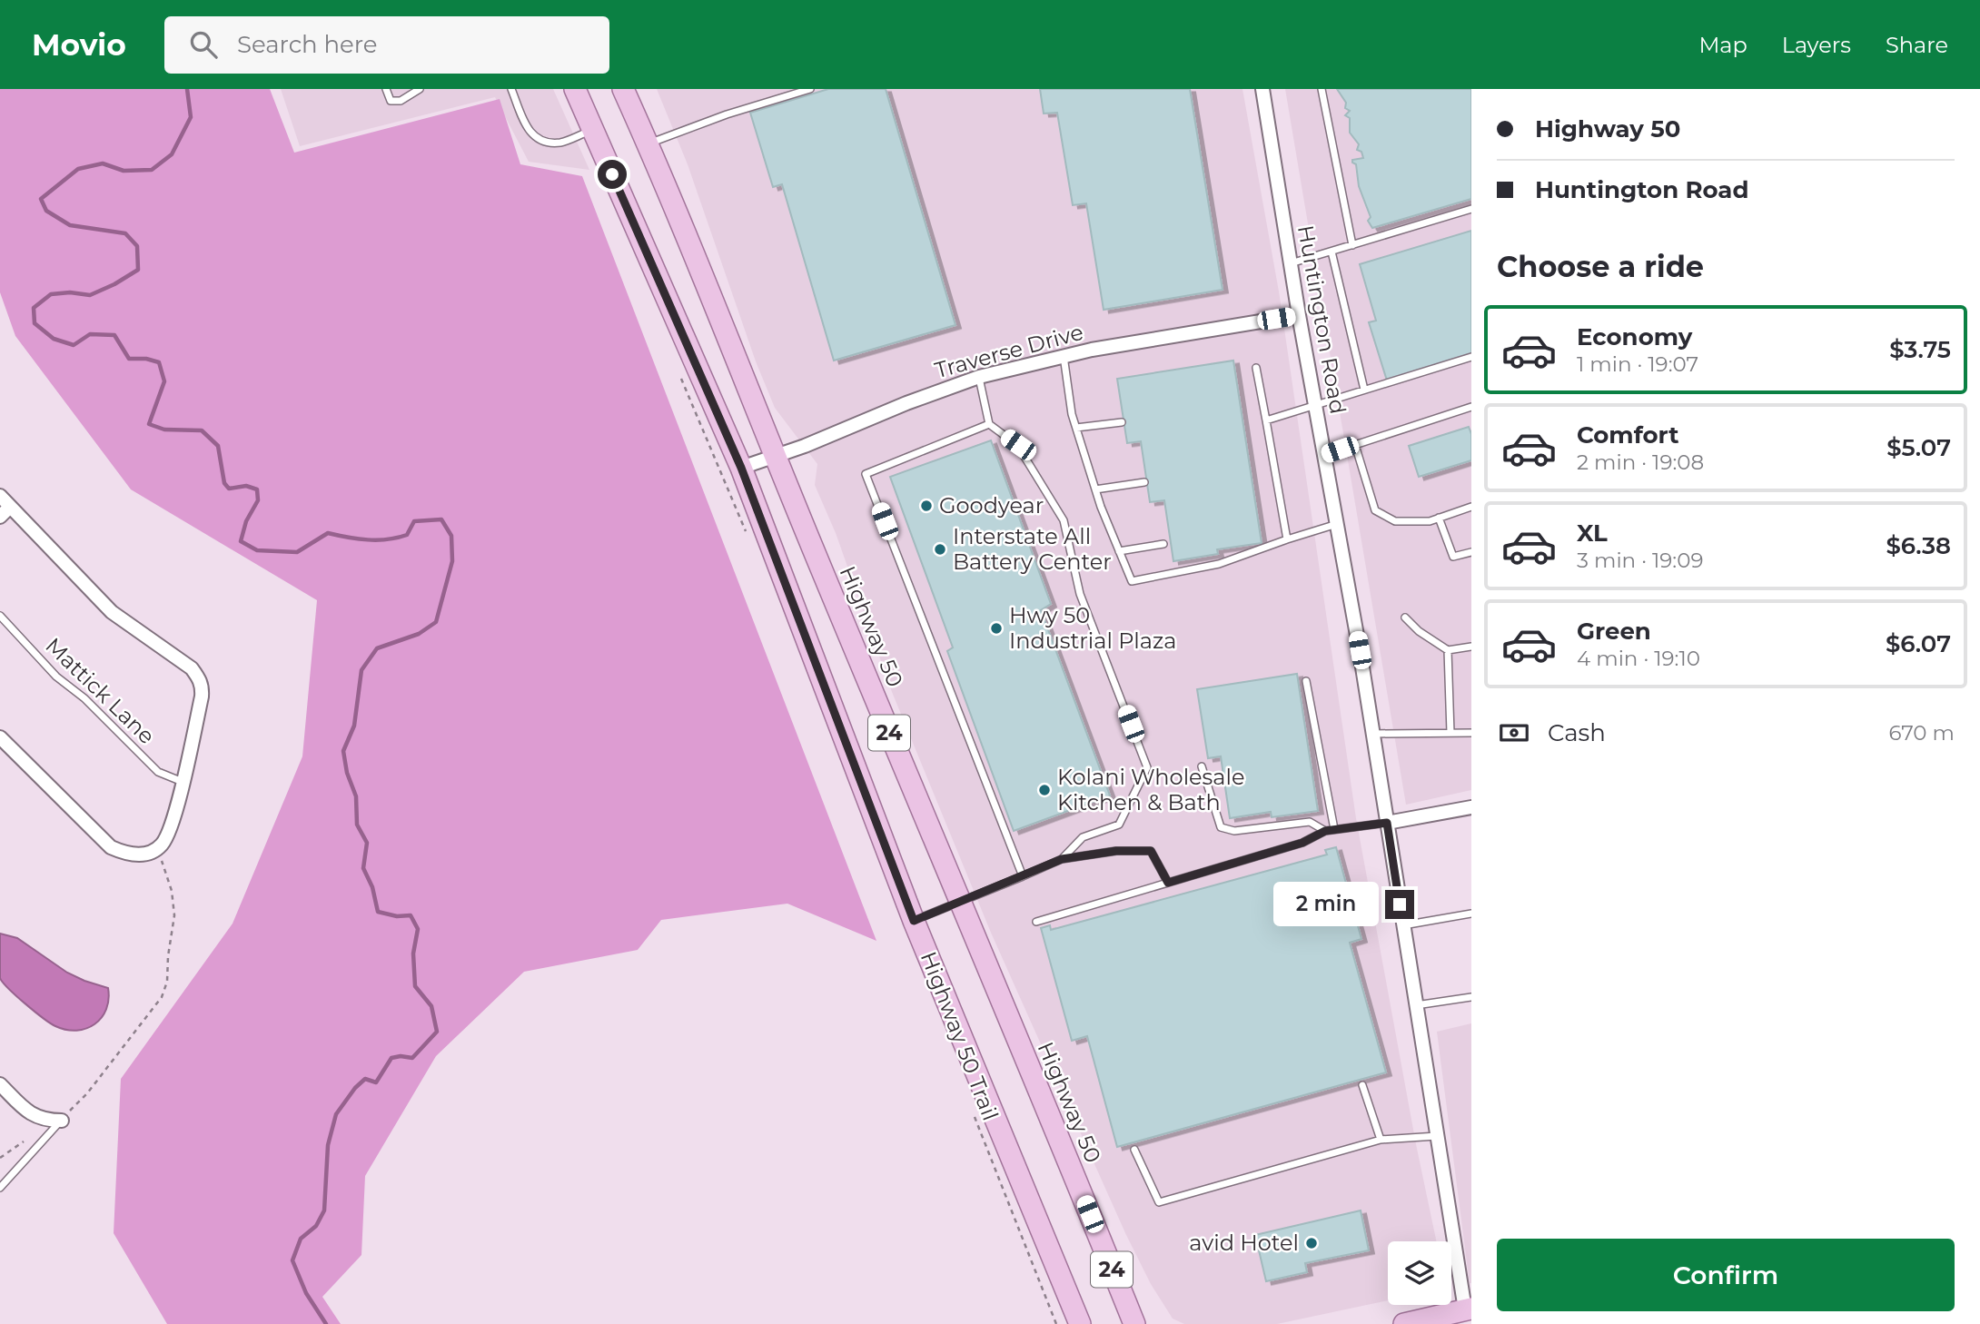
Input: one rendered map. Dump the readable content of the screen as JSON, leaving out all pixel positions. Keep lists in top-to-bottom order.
{
  "streets": {
    "main road": ["Highway 50", "24"],
    "street": ["Huntington Road", "Traverse Drive"],
    "lane": ["Mattick Lane"],
    "path": ["Highway 50 Trail"]
  },
  "crossings": [
    ["Huntington Road", "Traverse Drive"],
    ["Traverse Drive", "Highway 50"],
    ["Traverse Drive", "24"]
  ],
  "places": [
    "Goodyear",
    "Interstate All Battery Center",
    "Hwy 50 Industrial Plaza",
    "Kolani Wholesale Kitchen & Bath",
    "avid Hotel"
  ],
  "page": {
    "header": "Movio",
    "search": "Search here",
    "nav": ["Map", "Layers", "Share"],
    "banner": ["Highway 50", "Huntington Road"],
    "heading": "Choose a ride",
    "list": [
      {
        "name": "Economy",
        "note": "1 min · 19:07",
        "value": "$3.75"
      },
      {
        "name": "Comfort",
        "note": "2 min · 19:08",
        "value": "$5.07"
      },
      {
        "name": "XL",
        "note": "3 min · 19:09",
        "value": "$6.38"
      },
      {
        "name": "Green",
        "note": "4 min · 19:10",
        "value": "$6.07"
      }
    ],
    "pay": ["Cash", "670 m"],
    "bubble": "2 min",
    "buttons": "Confirm"
  }
}
